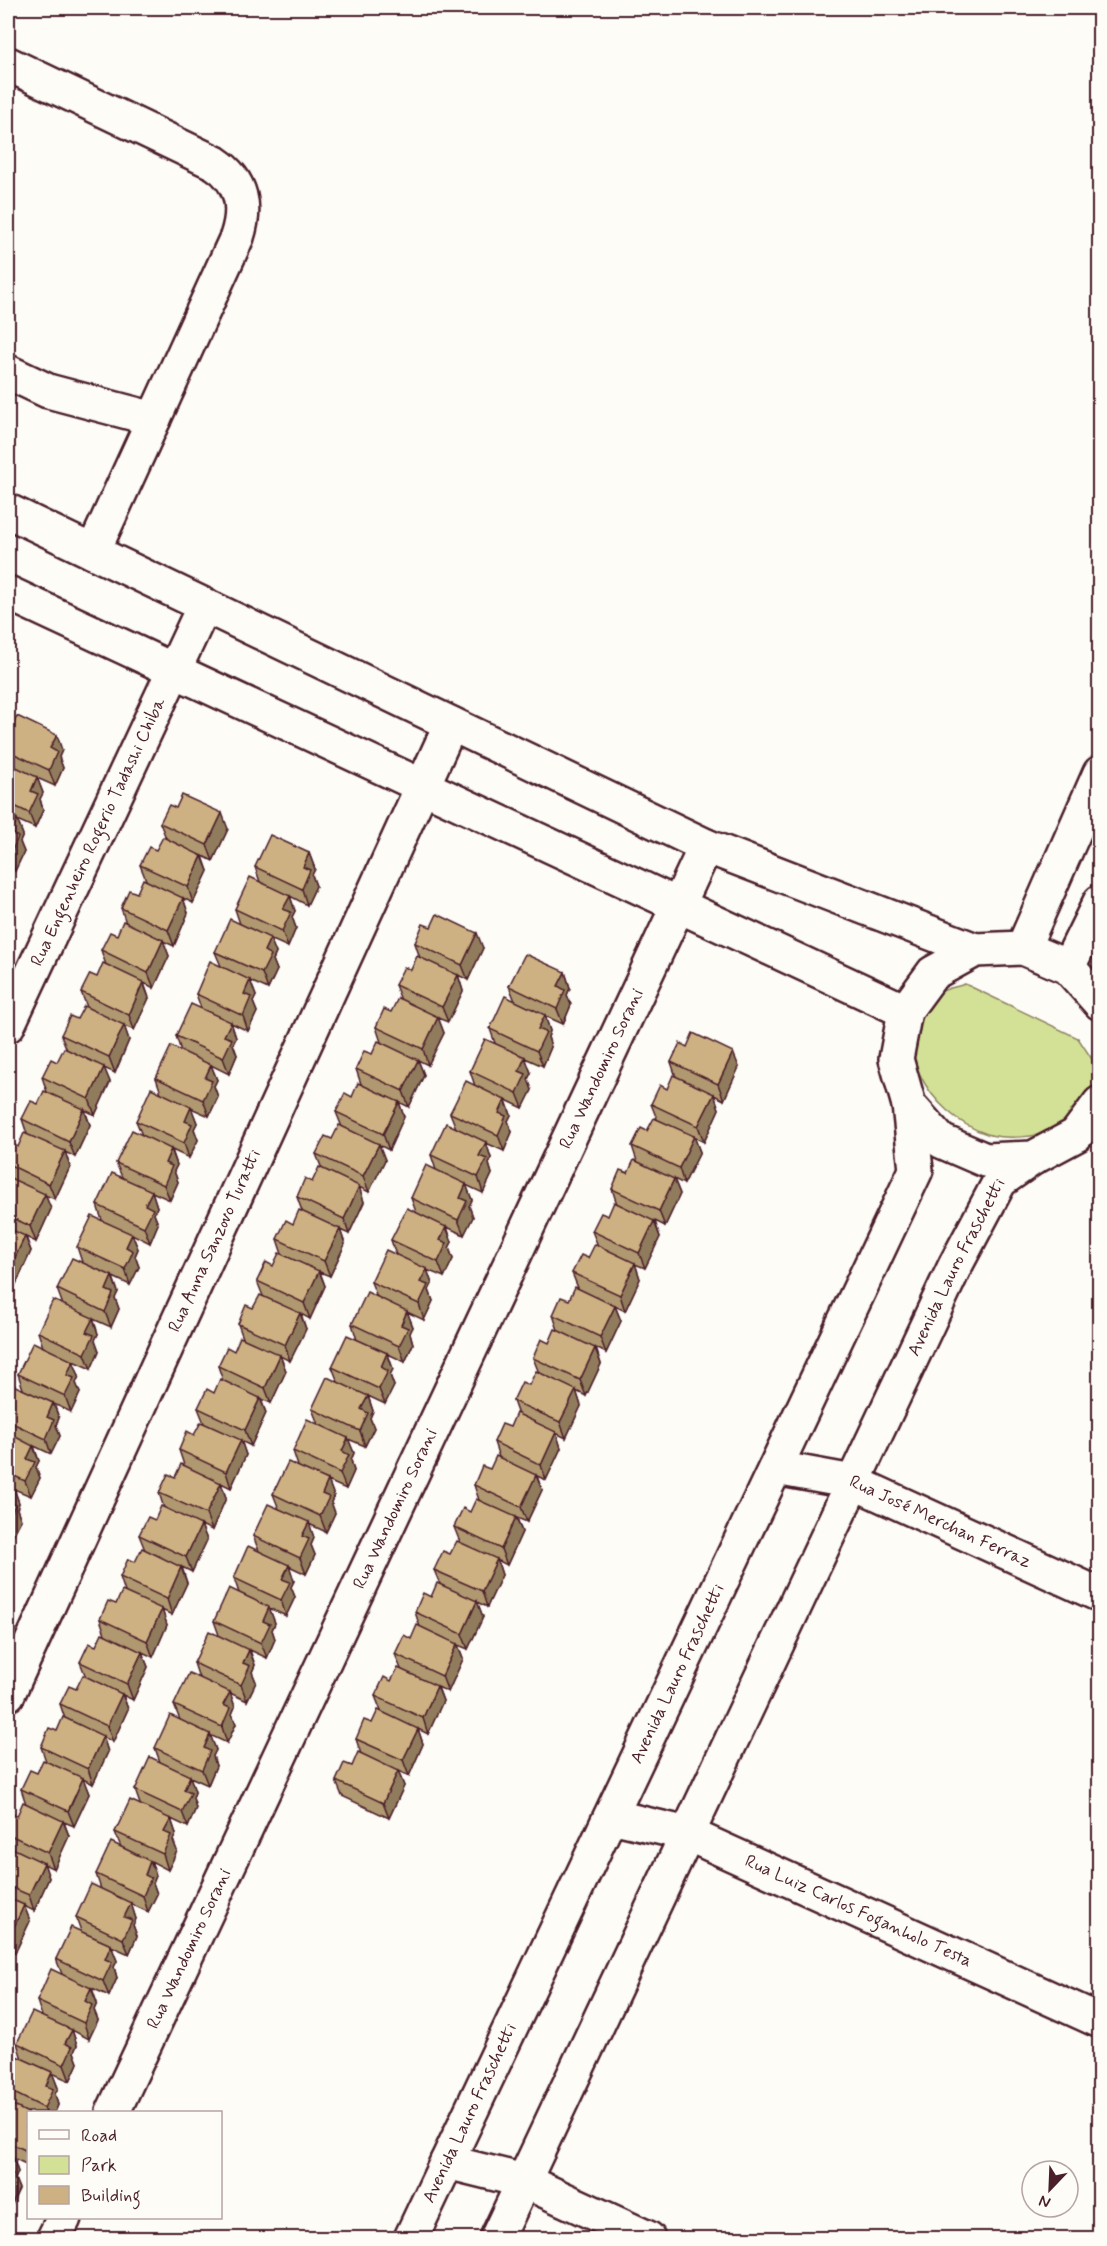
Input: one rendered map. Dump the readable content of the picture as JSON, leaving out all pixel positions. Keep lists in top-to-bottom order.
{
  "streets": {
    "street": [
      "Rua Engenheiro Rogerio Tadashi Chiba",
      "Rua Wandomiro Sorani",
      "Rua Anna Sanzovo Turatti",
      "Avenida Lauro Fraschetti",
      "Rua José Merchan Ferraz",
      "Rua Luiz Carlos Foganholo Testa"
    ]
  },
  "crossings": [
    ["Avenida Lauro Fraschetti", "Rua José Merchan Ferraz"],
    ["Avenida Lauro Fraschetti", "Rua Luiz Carlos Foganholo Testa"]
  ],
  "legend": ["Road", "Park", "Building"],
  "north": "bottom left"
}
